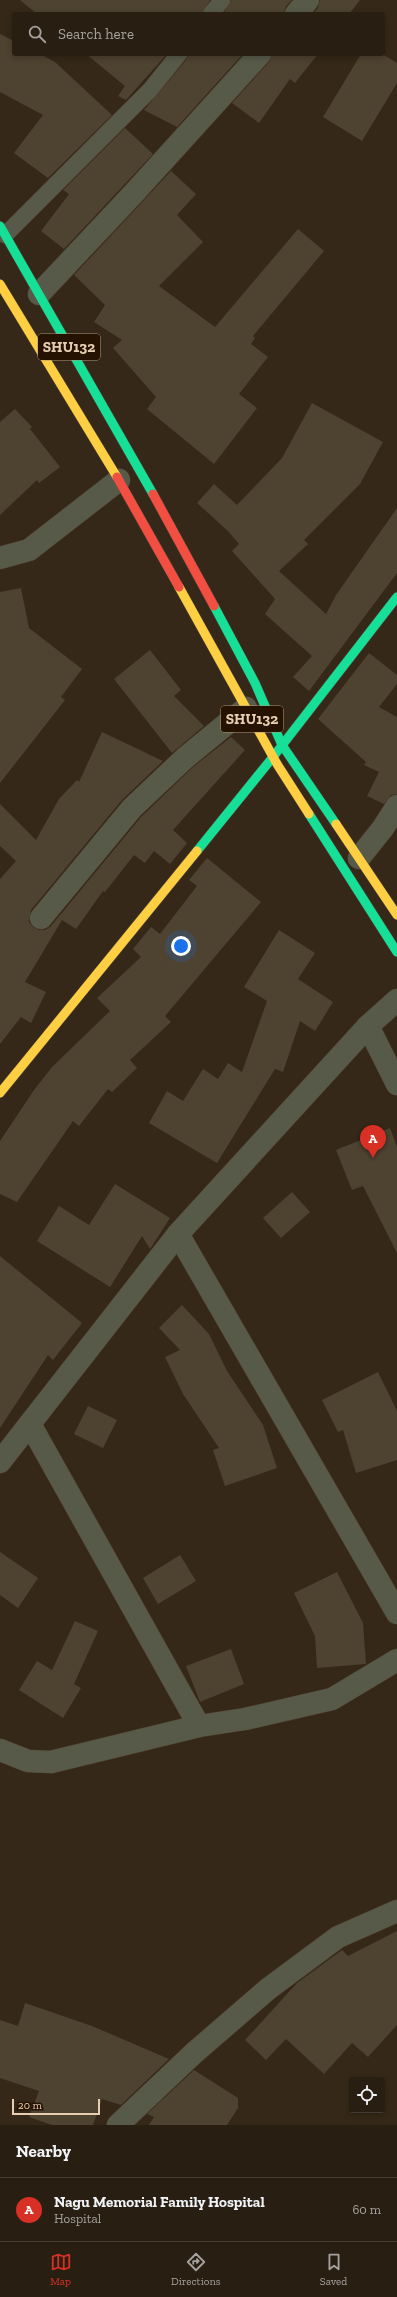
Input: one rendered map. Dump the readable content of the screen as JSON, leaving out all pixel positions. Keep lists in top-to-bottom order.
{
  "streets": {
    "main road": ["SHU132"]
  },
  "scale_bar": "20 m",
  "page": {
    "search": "Search here",
    "pins": "A",
    "scale": "20 m",
    "heading": "Nearby",
    "list": [
      {
        "mark": "A",
        "name": "Nagu Memorial Family Hospital",
        "note": "Hospital",
        "value": "60 m"
      }
    ],
    "nav": ["Map", "Directions", "Saved"]
  }
}
